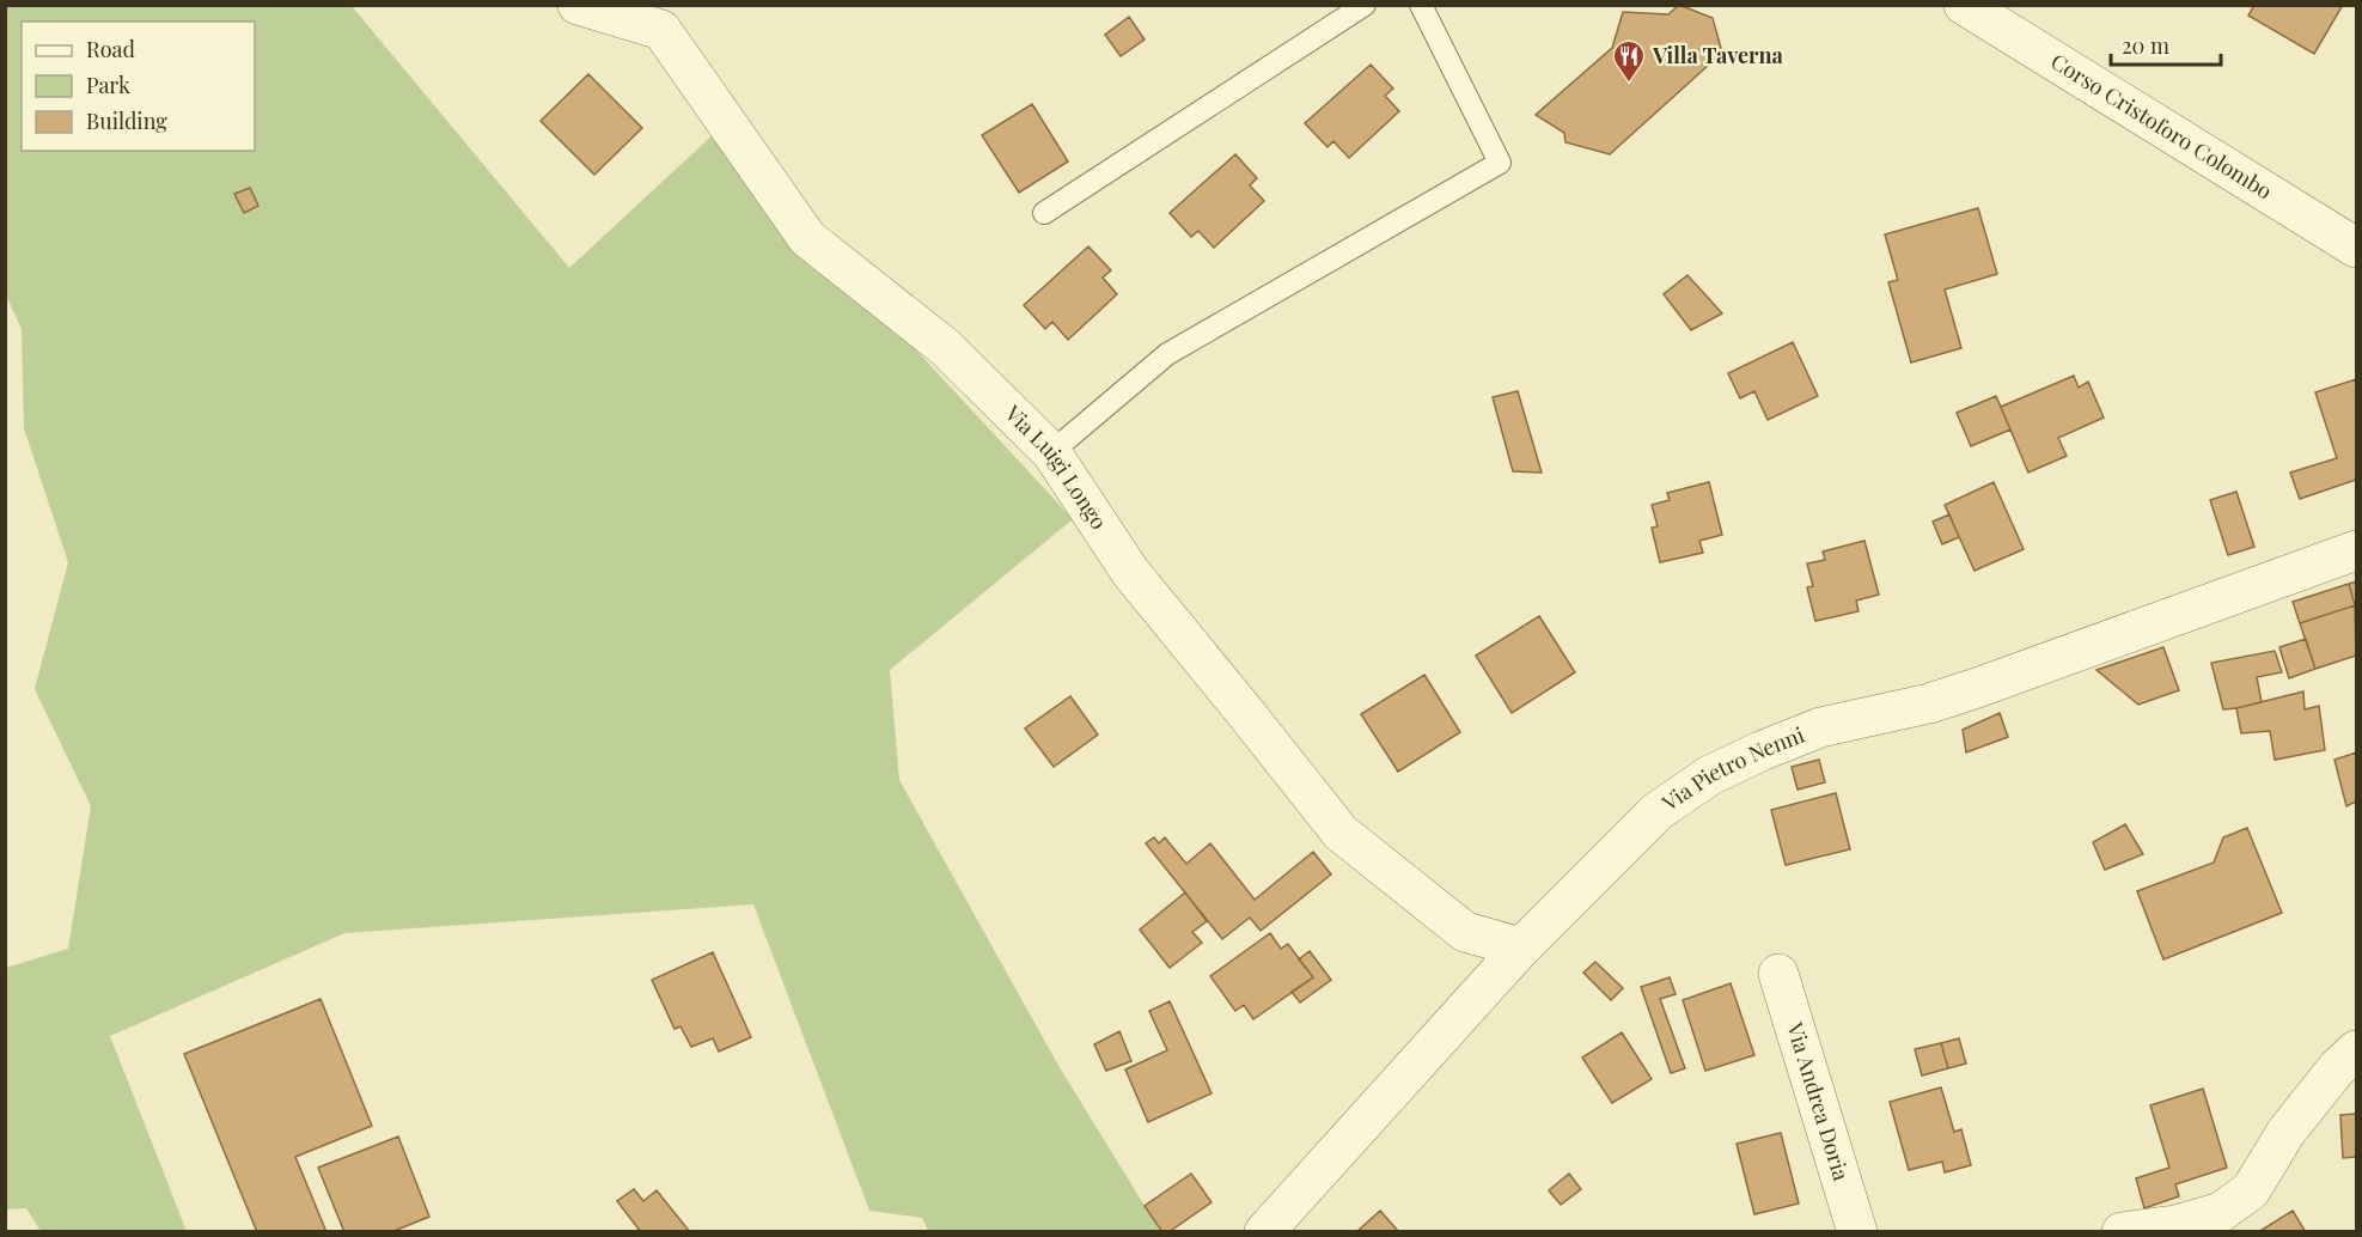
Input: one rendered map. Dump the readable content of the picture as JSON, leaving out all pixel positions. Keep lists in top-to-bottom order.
{
  "streets": {
    "street": [
      "Corso Cristoforo Colombo",
      "Via Luigi Longo",
      "Via Pietro Nenni",
      "Via Andrea Doria"
    ]
  },
  "crossings": [
    ["Via Luigi Longo", "Via Pietro Nenni"]
  ],
  "places": {
    "restaurant": ["Villa Taverna"]
  },
  "legend": ["Road", "Park", "Building"],
  "scale_bar": "20 m"
}
